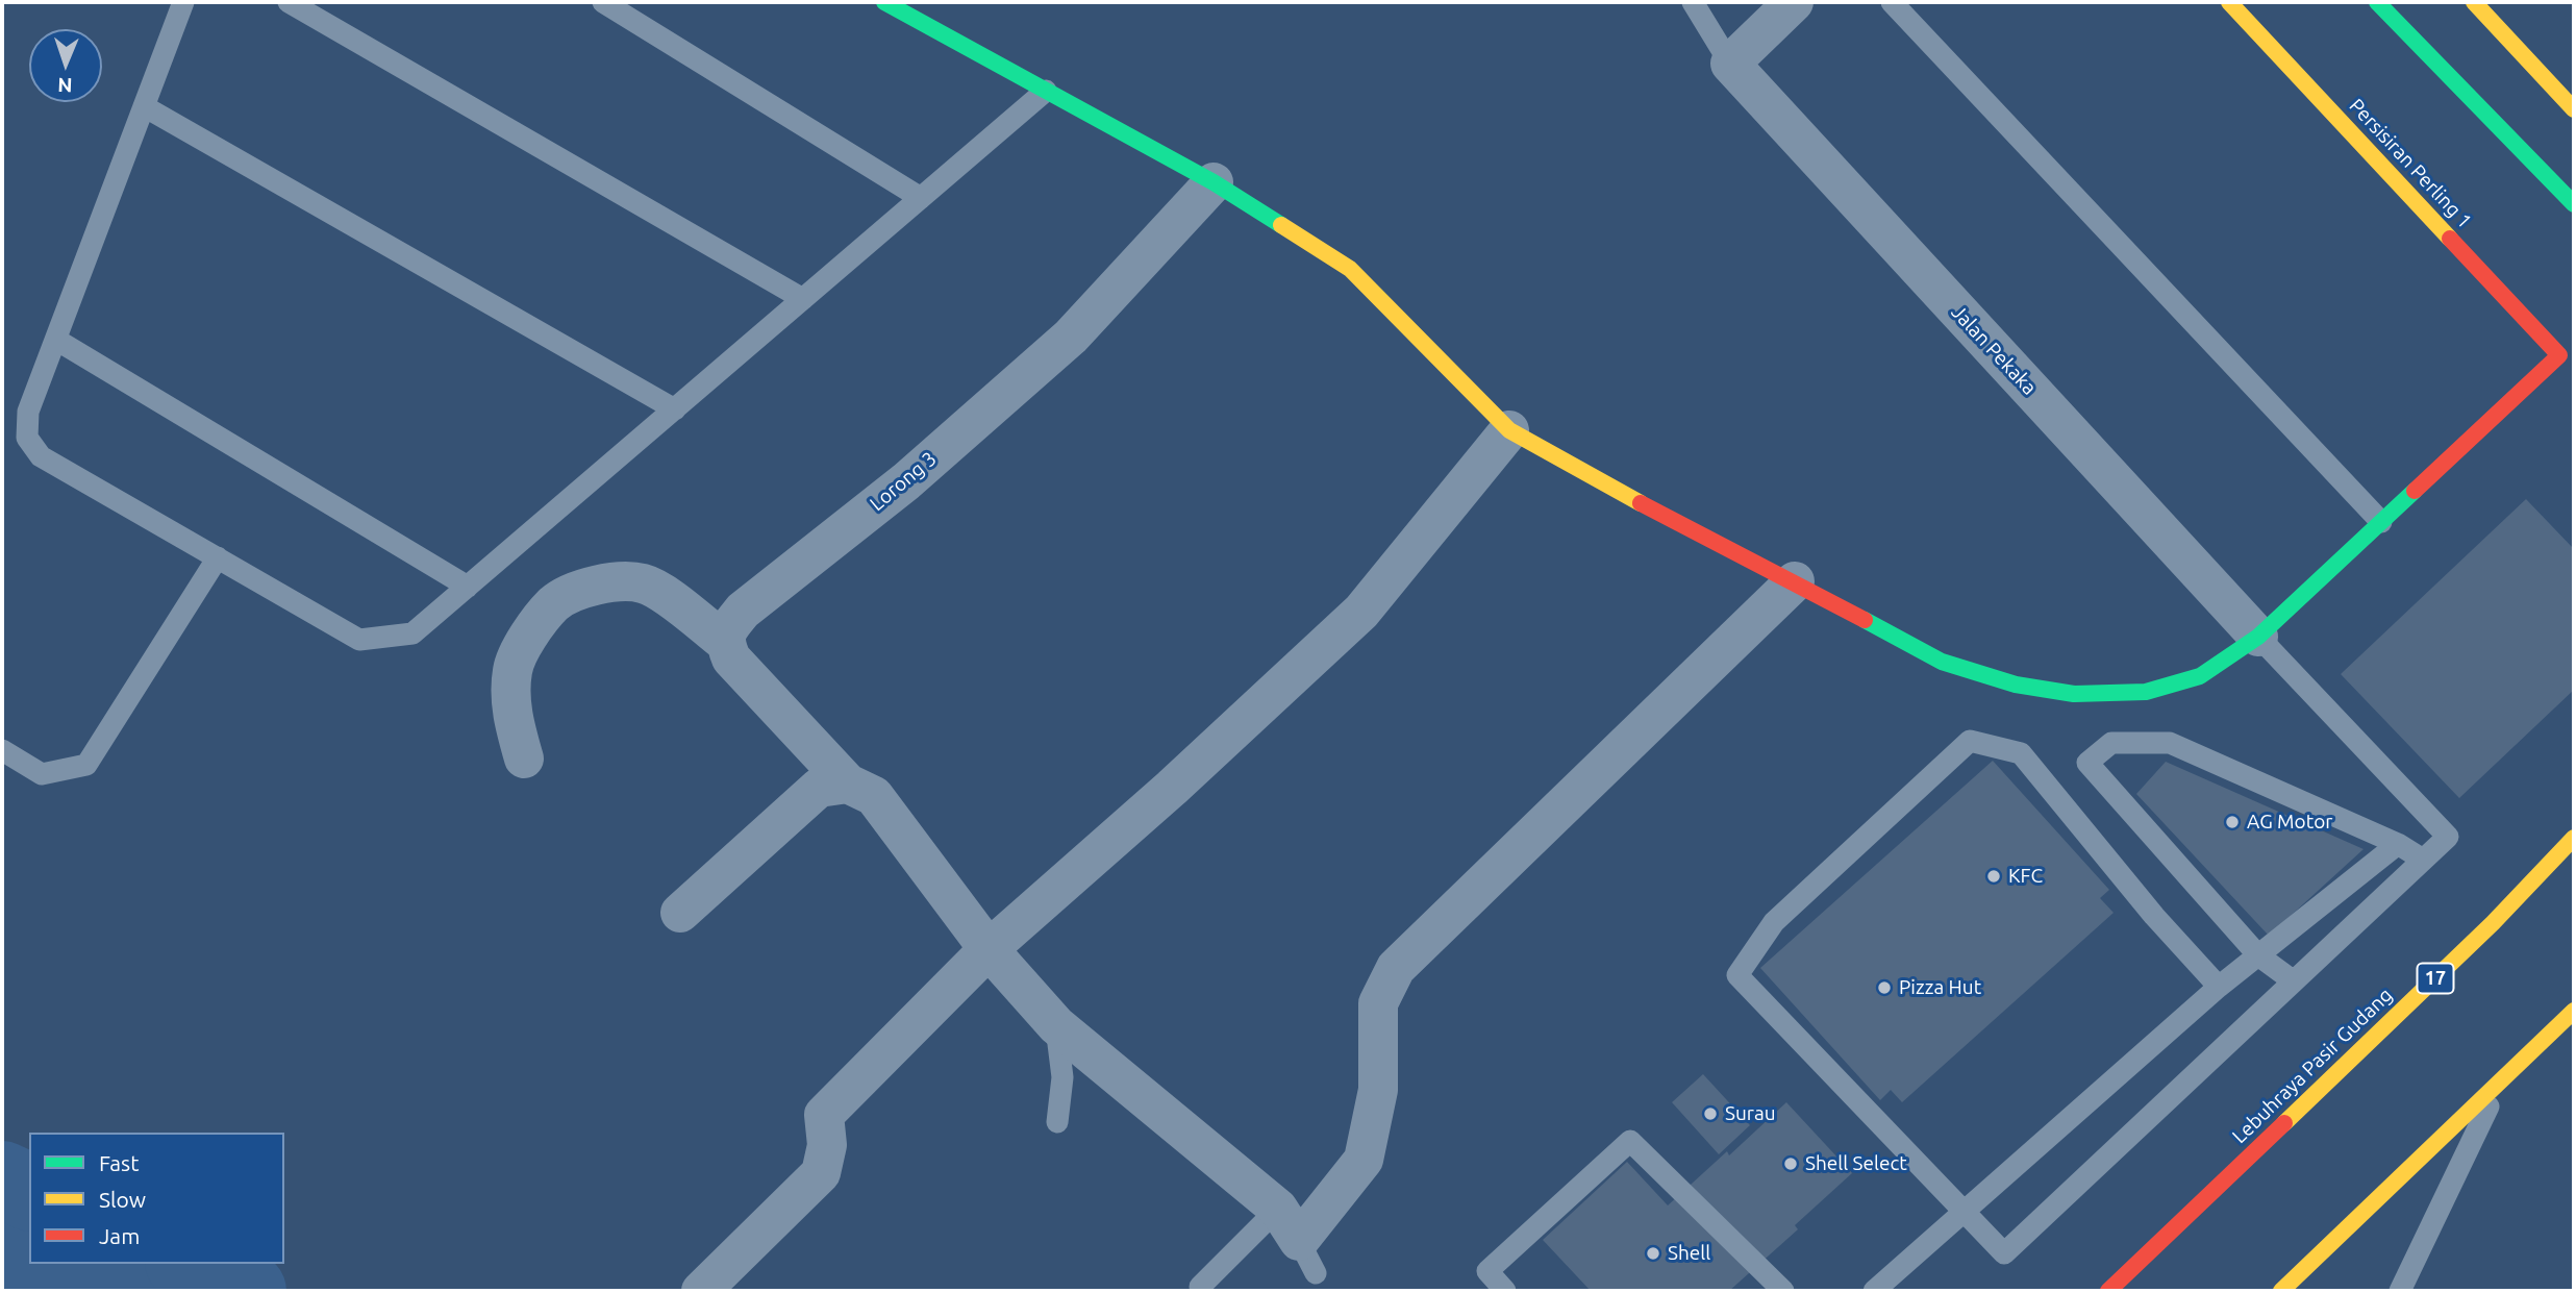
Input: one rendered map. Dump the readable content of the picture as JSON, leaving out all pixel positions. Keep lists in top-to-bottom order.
{
  "streets": {
    "main road": ["Persisiran Perling 1", "17", "Lebuhraya Pasir Gudang"],
    "street": ["Jalan Pekaka", "Lorong 3"]
  },
  "places": [
    "AG Motor",
    "KFC",
    "Pizza Hut",
    "Surau",
    "Shell Select",
    "Shell"
  ],
  "legend": ["Fast", "Slow", "Jam"],
  "north": "bottom"
}
